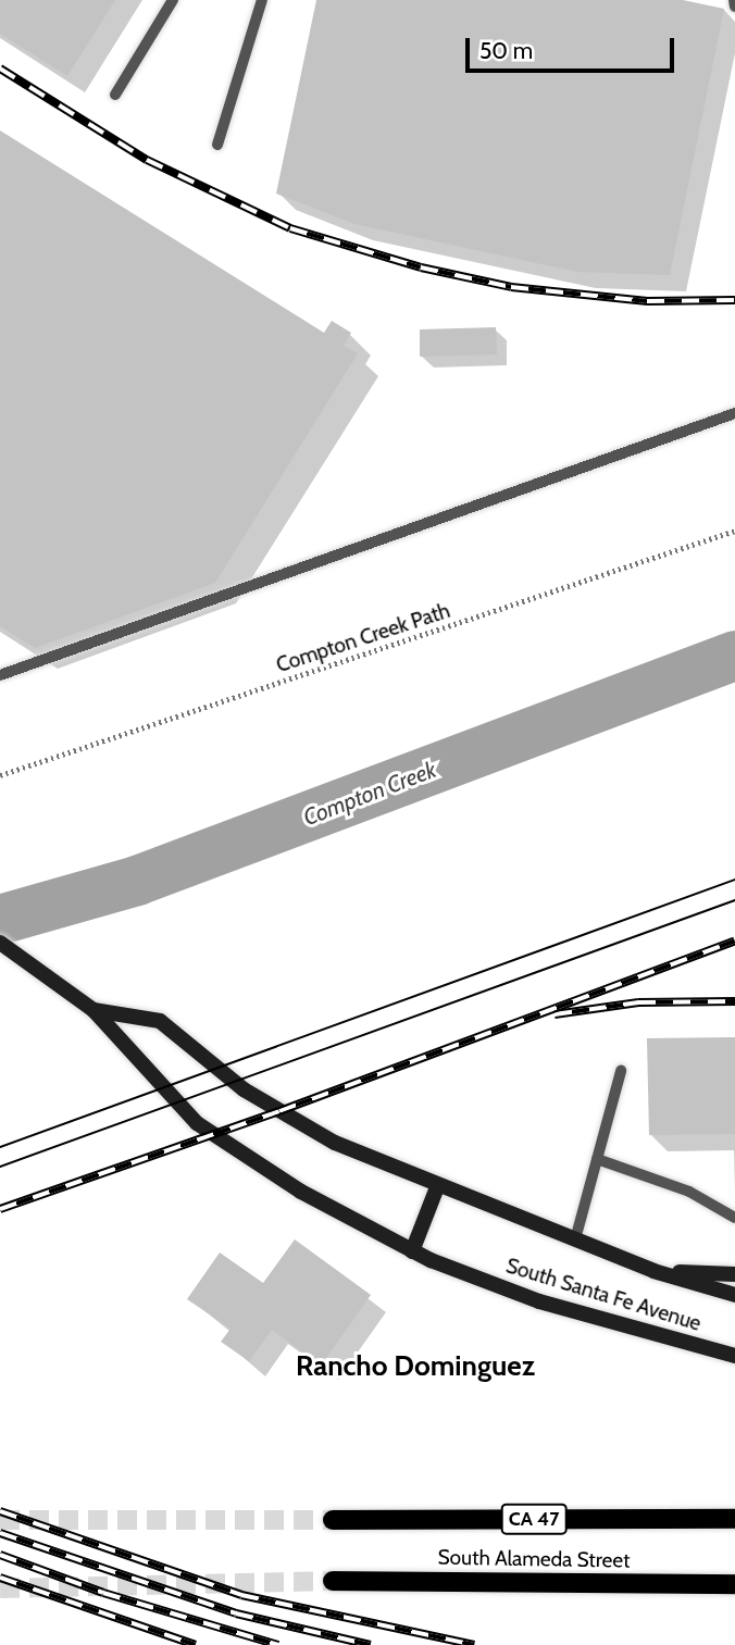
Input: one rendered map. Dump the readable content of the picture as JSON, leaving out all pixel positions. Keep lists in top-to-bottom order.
{
  "streets": {
    "main road": ["South Santa Fe Avenue", "CA 47", "South Alameda Street"],
    "path": ["Compton Creek Path"]
  },
  "districts": ["Rancho Dominguez"],
  "water": ["Compton Creek"],
  "scale_bar": "50 m"
}
